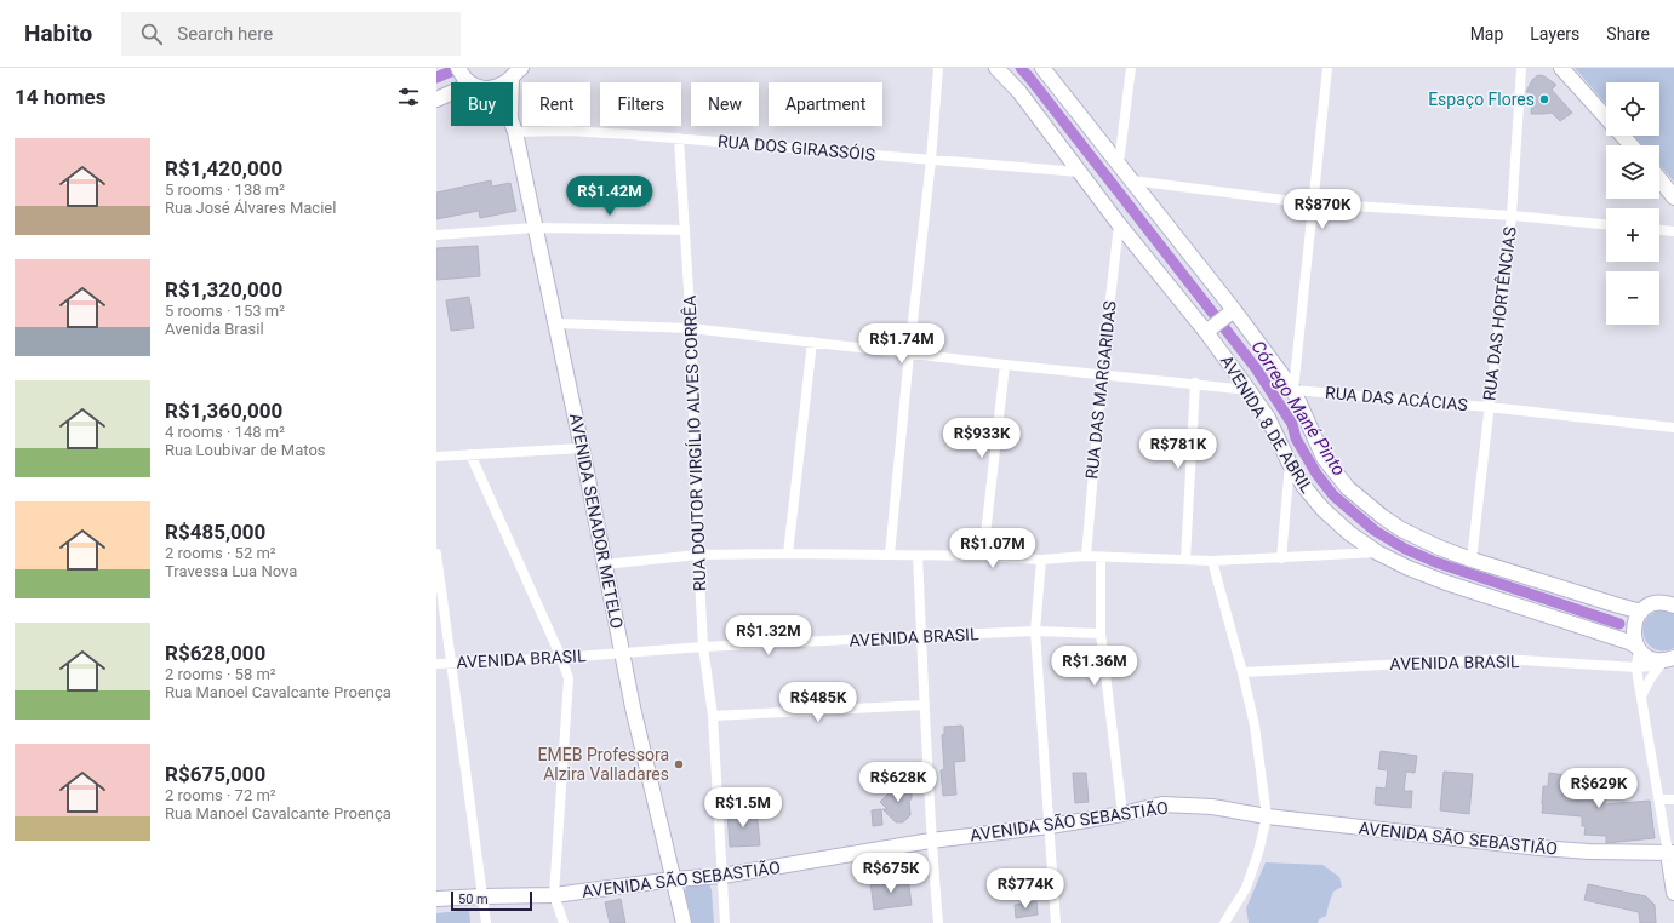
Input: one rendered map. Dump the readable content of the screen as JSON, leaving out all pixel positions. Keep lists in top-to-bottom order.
{
  "streets": {
    "main road": ["AVENIDA 8 DE ABRIL", "AVENIDA SENADOR METELO", "AVENIDA SÃO SEBASTIÃO"],
    "street": [
      "RUA DOS GIRASSÓIS",
      "RUA DAS HORTÊNCIAS",
      "RUA DAS MARGARIDAS",
      "RUA DAS ACÁCIAS",
      "RUA DOUTOR VIRGÍLIO ALVES CORRÊA",
      "AVENIDA BRASIL"
    ]
  },
  "crossings": [
    ["RUA DOS GIRASSÓIS", "AVENIDA 8 DE ABRIL"],
    ["RUA DOS GIRASSÓIS", "RUA DOUTOR VIRGÍLIO ALVES CORRÊA"],
    ["RUA DOS GIRASSÓIS", "AVENIDA SENADOR METELO"],
    ["RUA DAS HORTÊNCIAS", "RUA DAS ACÁCIAS"],
    ["RUA DAS HORTÊNCIAS", "AVENIDA 8 DE ABRIL"],
    ["RUA DAS MARGARIDAS", "AVENIDA 8 DE ABRIL"],
    ["RUA DAS ACÁCIAS", "AVENIDA 8 DE ABRIL"],
    ["AVENIDA 8 DE ABRIL", "AVENIDA BRASIL"],
    ["RUA DOUTOR VIRGÍLIO ALVES CORRÊA", "AVENIDA BRASIL"],
    ["RUA DOUTOR VIRGÍLIO ALVES CORRÊA", "AVENIDA SÃO SEBASTIÃO"],
    ["AVENIDA SENADOR METELO", "AVENIDA BRASIL"],
    ["AVENIDA SENADOR METELO", "AVENIDA SÃO SEBASTIÃO"]
  ],
  "water": ["Córrego Mané Pinto"],
  "places": ["Espaço Flores", "EMEB Professora Alzira Valladares"],
  "scale_bar": "50 m",
  "page": {
    "header": "Habito",
    "search": "Search here",
    "nav": ["Map", "Layers", "Share"],
    "heading": "14 homes",
    "map_buttons": ["+", "−"],
    "chip": [
      "Buy",
      "Rent",
      "Filters",
      "New",
      "Apartment"
    ],
    "list": [
      {
        "name": "R$1,420,000",
        "note": "5 rooms · 138 m² · Rua José Álvares Maciel"
      },
      {
        "name": "R$1,320,000",
        "note": "5 rooms · 153 m² · Avenida Brasil"
      },
      {
        "name": "R$1,360,000",
        "note": "4 rooms · 148 m² · Rua Loubivar de Matos"
      },
      {
        "name": "R$485,000",
        "note": "2 rooms · 52 m² · Travessa Lua Nova"
      },
      {
        "name": "R$628,000",
        "note": "2 rooms · 58 m² · Rua Manoel Cavalcante Proença"
      },
      {
        "name": "R$675,000",
        "note": "2 rooms · 72 m² · Rua Manoel Cavalcante Proença"
      }
    ],
    "price": [
      "R$1.42M",
      "R$870K",
      "R$1.74M",
      "R$933K",
      "R$781K",
      "R$1.07M",
      "R$1.32M",
      "R$1.36M",
      "R$485K",
      "R$628K",
      "R$629K",
      "R$1.5M",
      "R$675K",
      "R$774K"
    ],
    "scale": "50 m"
  }
}
